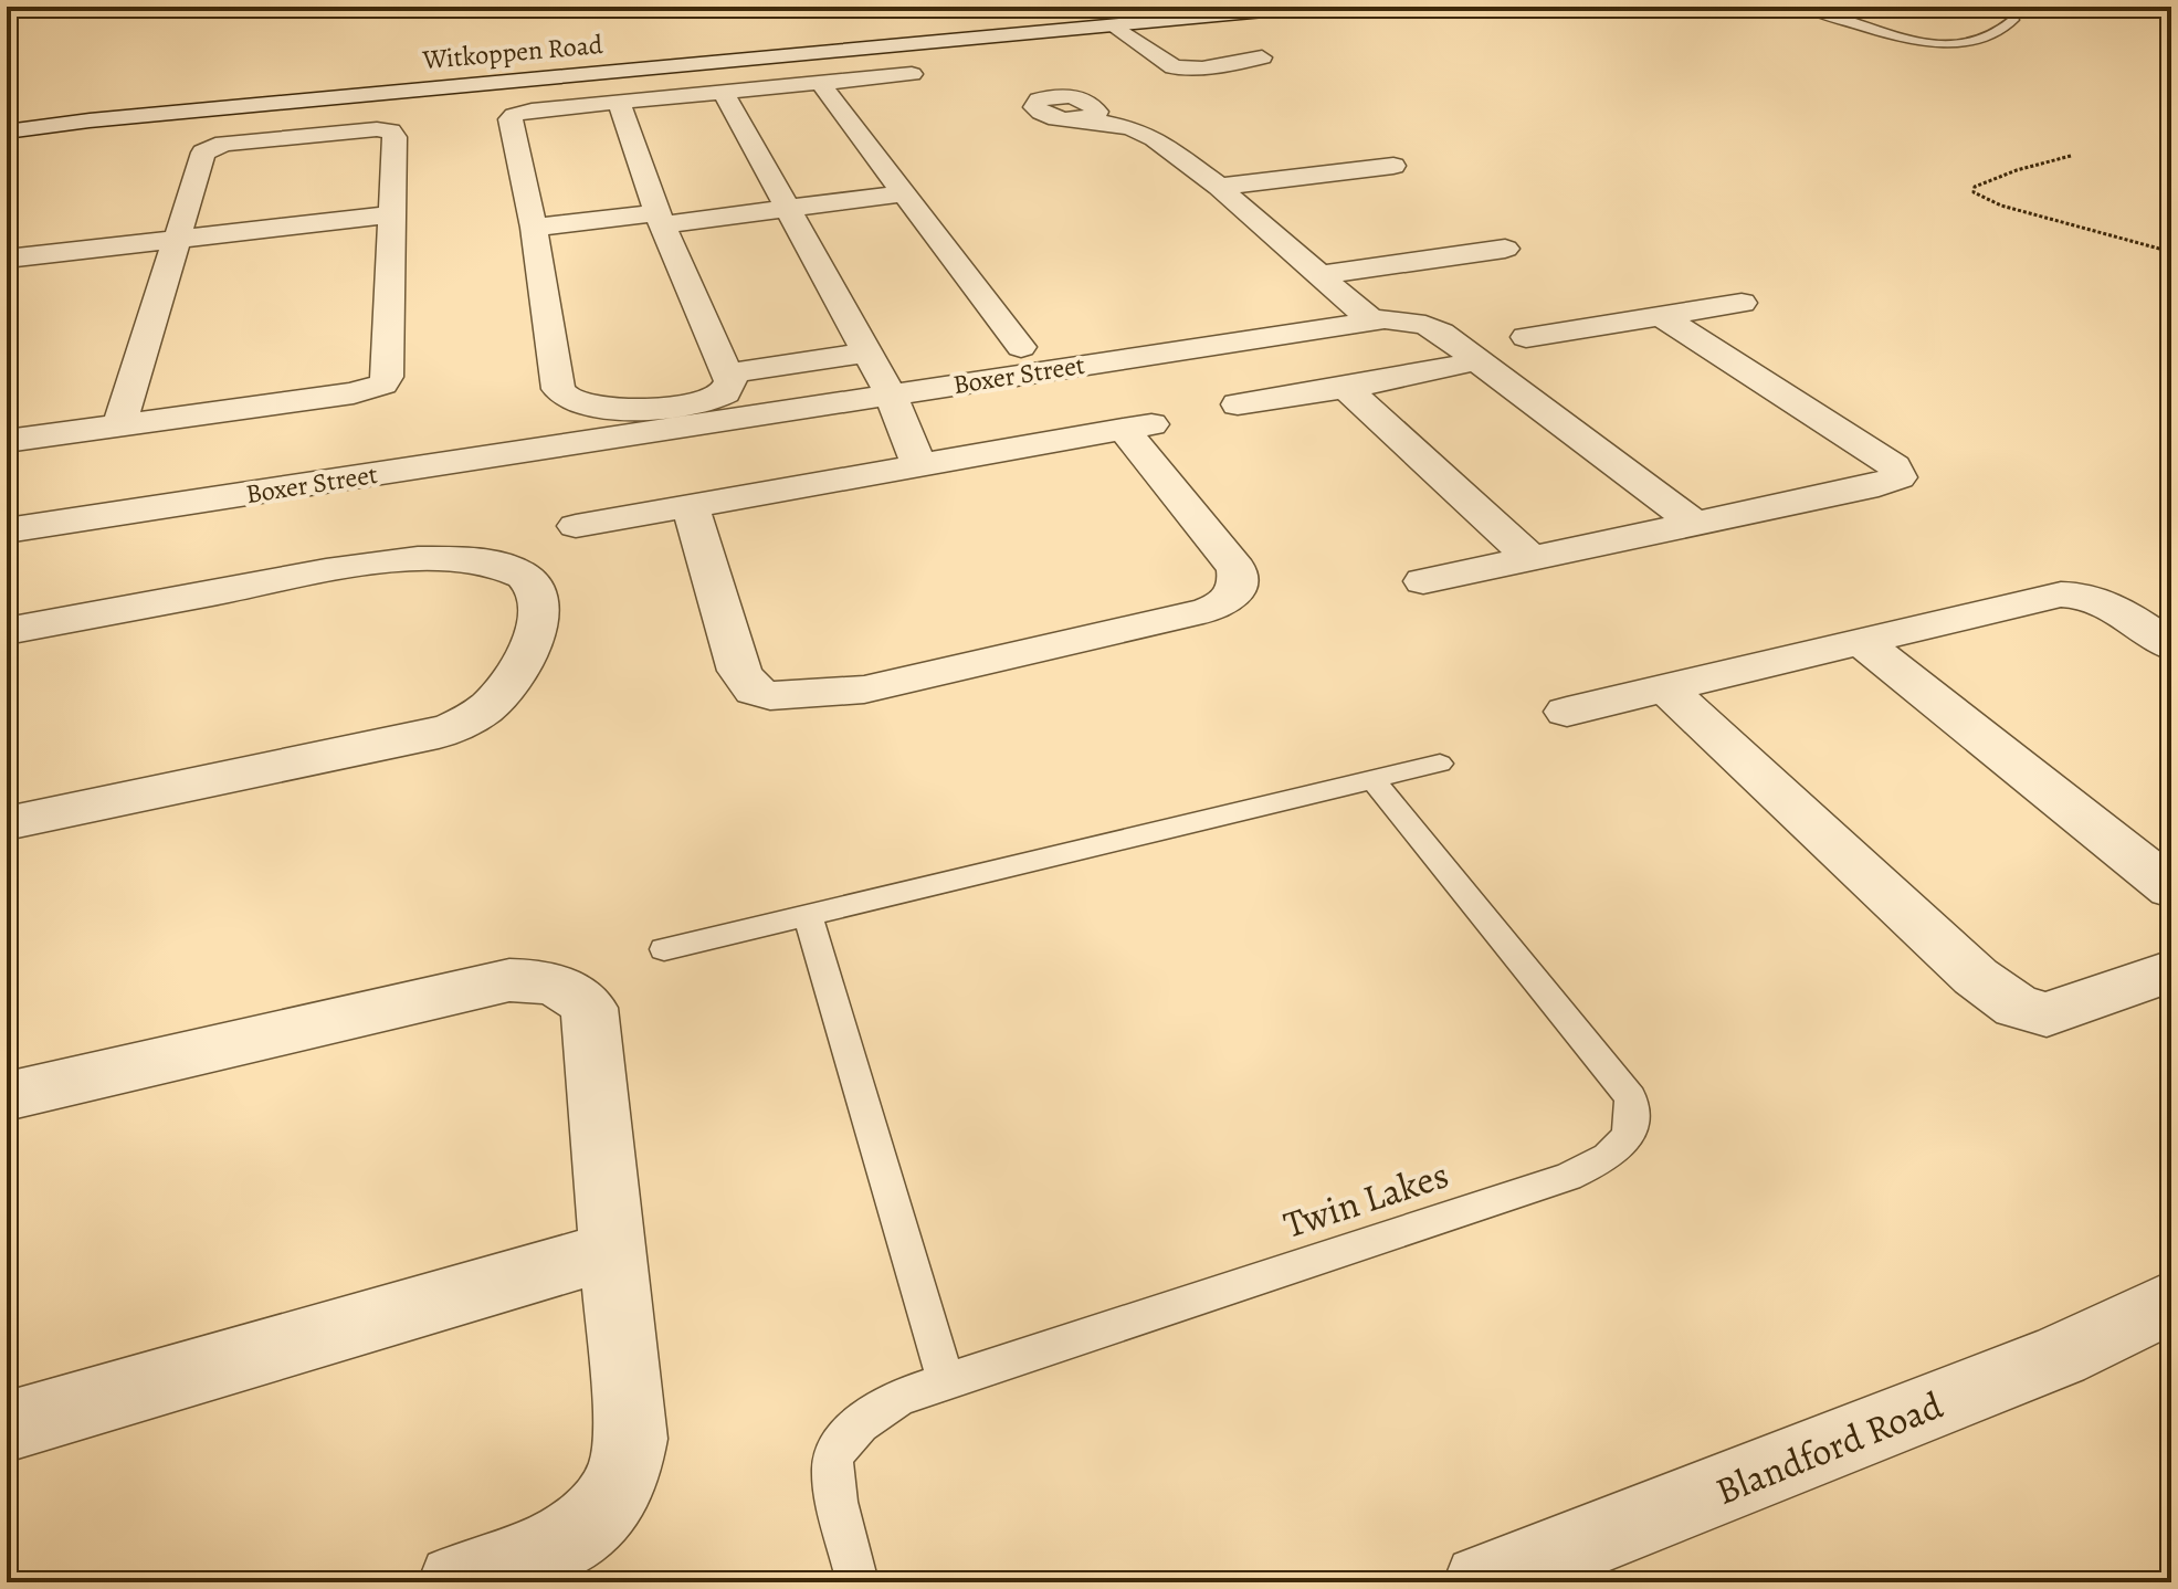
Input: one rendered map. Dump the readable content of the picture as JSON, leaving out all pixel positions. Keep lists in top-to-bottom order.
{
  "streets": {
    "street": ["Witkoppen Road", "Boxer Street", "Blandford Road"],
    "lane": ["Twin Lakes"]
  }
}
